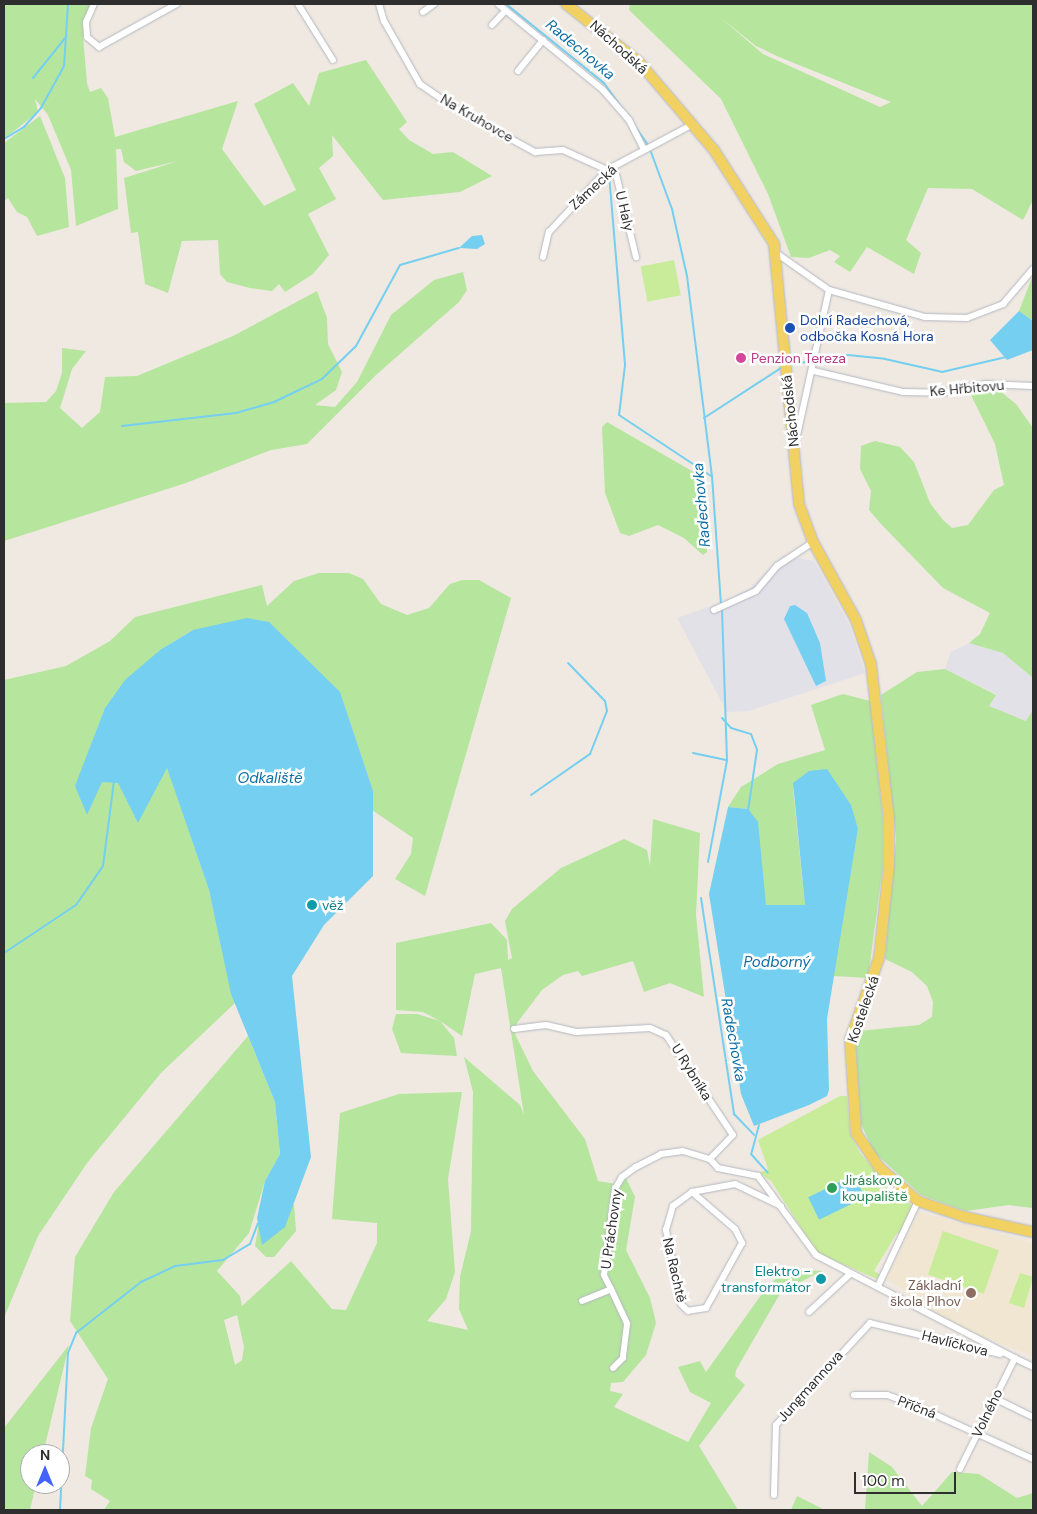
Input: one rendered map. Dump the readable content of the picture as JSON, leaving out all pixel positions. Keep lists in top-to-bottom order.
{
  "streets": {
    "main road": ["Náchodská", "Kostelecká"],
    "street": [
      "Na Kruhovce",
      "Zámecká",
      "U Haly",
      "Ke Hřbitovu",
      "U Rybníka",
      "U Práchovny",
      "Na Rachtě",
      "Havlíčkova",
      "Jungmannova",
      "Příčná",
      "Volného"
    ]
  },
  "crossings": [
    ["Náchodská", "Zámecká"],
    ["Náchodská", "Kostelecká"],
    ["Na Kruhovce", "Zámecká"],
    ["Zámecká", "U Haly"],
    ["U Rybníka", "U Práchovny"],
    ["U Práchovny", "Na Rachtě"],
    ["U Práchovny", "Havlíčkova"],
    ["U Práchovny", "Volného"],
    ["Havlíčkova", "Jungmannova"],
    ["Havlíčkova", "Volného"],
    ["Příčná", "Volného"]
  ],
  "water": ["Radechovka", "Odkaliště", "Podborný"],
  "places": [
    "Dolní Radechová, odbočka Kosná Hora",
    "Penzion Tereza",
    "věž",
    "Jiráskovo koupaliště",
    "Elektro - transformátor",
    "Základní škola Plhov"
  ],
  "scale_bar": "100 m",
  "north": "top"
}
